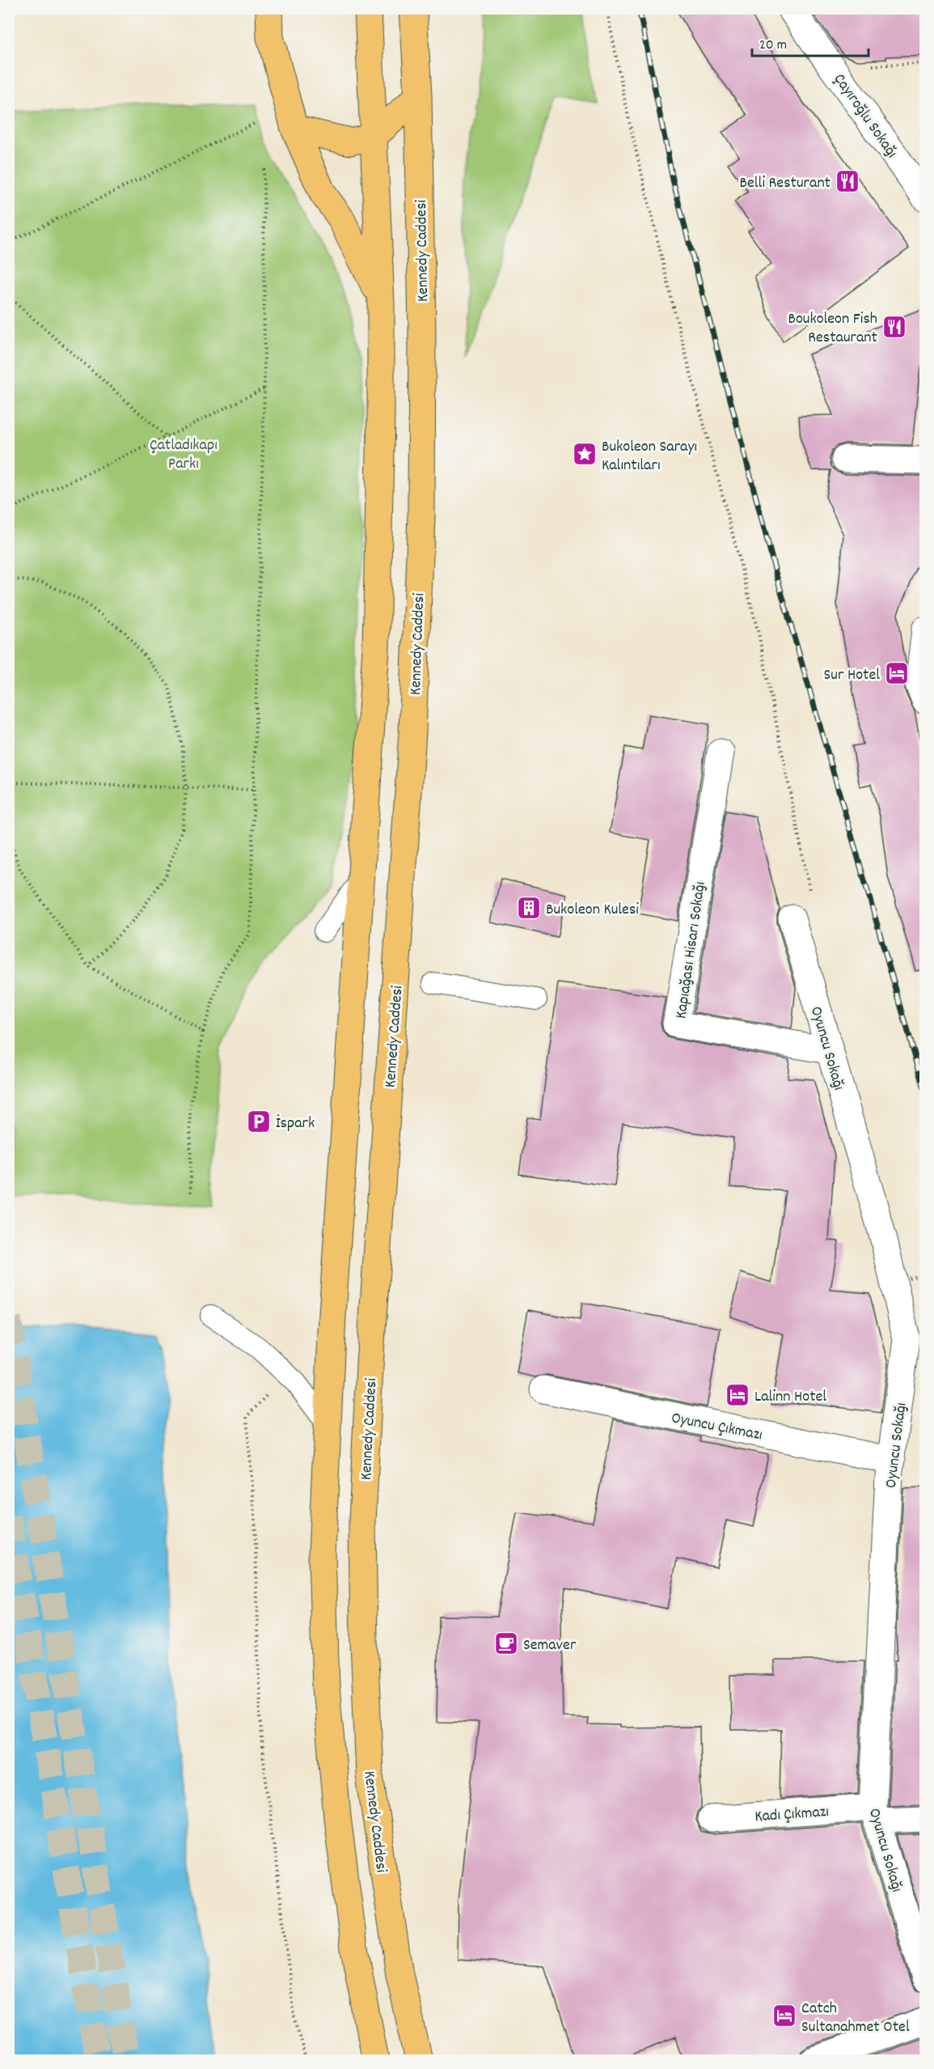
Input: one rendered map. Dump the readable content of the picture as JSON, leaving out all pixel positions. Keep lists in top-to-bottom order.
{
  "streets": {
    "main road": ["Kennedy Caddesi"],
    "street": [
      "Çayıroğlu Sokağı",
      "Kapıağası Hisarı Sokağı",
      "Oyuncu Sokağı",
      "Oyuncu Çıkmazı",
      "Kadı Çıkmazı"
    ]
  },
  "crossings": [
    ["Kapıağası Hisarı Sokağı", "Oyuncu Sokağı"],
    ["Oyuncu Sokağı", "Oyuncu Çıkmazı"],
    ["Oyuncu Sokağı", "Kadı Çıkmazı"]
  ],
  "parks": ["Çatladıkapı Parkı"],
  "places": {
    "restaurant": ["Belli Resturant", "Boukoleon Fish Restaurant"],
    "place": ["Bukoleon Sarayı Kalıntıları"],
    "hotel": ["Sur Hotel", "Lalinn Hotel", "Catch Sultanahmet Otel"],
    "building": ["Bukoleon Kulesi"],
    "parking": ["İspark"],
    "cafe": ["Semaver"]
  },
  "scale_bar": "20 m"
}
